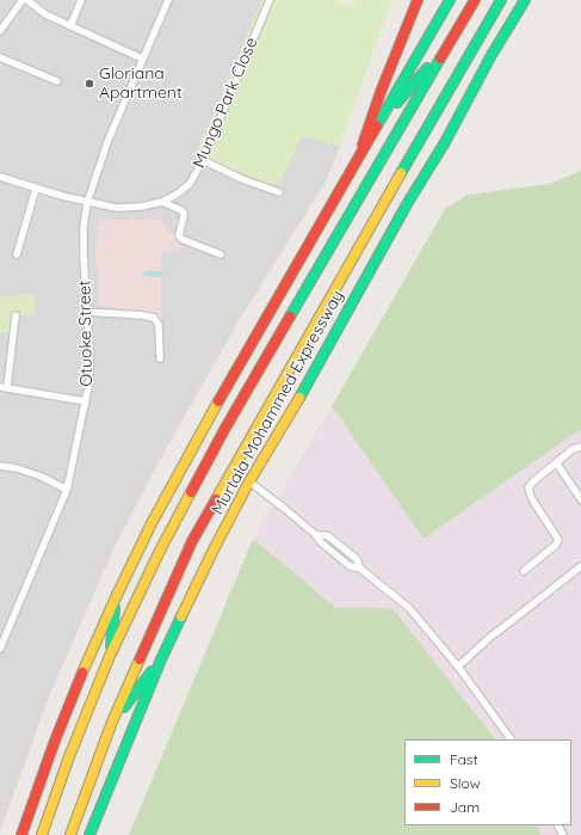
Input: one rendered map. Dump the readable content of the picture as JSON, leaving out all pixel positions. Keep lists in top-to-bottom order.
{
  "streets": {
    "main road": ["Murtala Mohammed Expressway"],
    "street": ["Mungo Park Close", "Otuoke Street"]
  },
  "crossings": [
    ["Mungo Park Close", "Otuoke Street"]
  ],
  "places": ["Gloriana Apartment"],
  "legend": ["Fast", "Slow", "Jam"]
}
